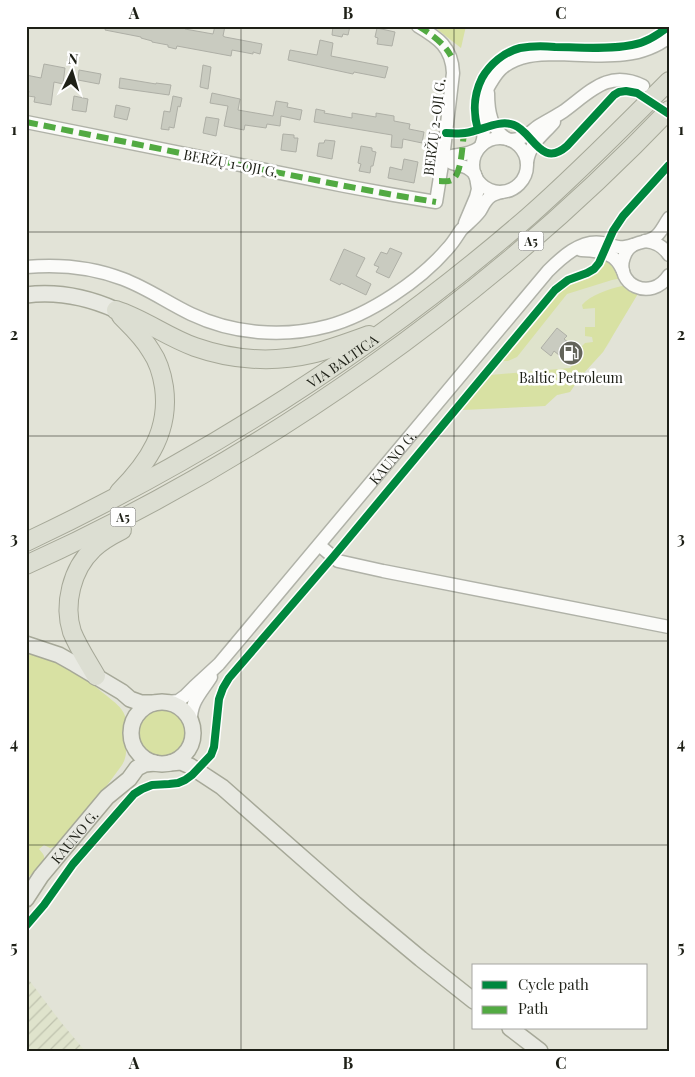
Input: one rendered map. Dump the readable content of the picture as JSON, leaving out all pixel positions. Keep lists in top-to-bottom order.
{
  "streets": {
    "highway": ["A5", "VIA BALTICA"],
    "main road": ["KAUNO G."],
    "street": ["BERŽŲ 2-OJI G.", "BERŽŲ 1-OJI G."]
  },
  "crossings": [
    ["BERŽŲ 2-OJI G.", "BERŽŲ 1-OJI G."]
  ],
  "places": {
    "fuel station": ["Baltic Petroleum"]
  },
  "legend": ["Cycle path", "Path"],
  "north": "top",
  "grid": {
    "columns": ["A", "B", "C"],
    "rows": [
      "1",
      "2",
      "3",
      "4",
      "5"
    ]
  }
}
